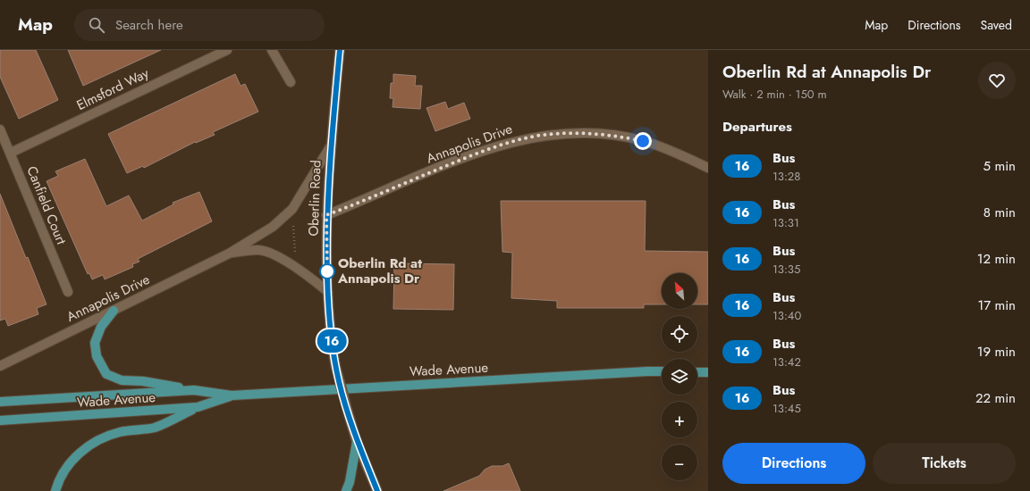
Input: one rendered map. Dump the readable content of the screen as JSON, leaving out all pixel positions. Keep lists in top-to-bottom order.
{
  "streets": {
    "main road": [
      "Elmsford Way",
      "Annapolis Drive",
      "Oberlin Road",
      "Canfield Court",
      "Wade Avenue"
    ]
  },
  "crossings": [
    ["Elmsford Way", "Canfield Court"],
    ["Annapolis Drive", "Oberlin Road"]
  ],
  "places": ["Oberlin Rd at Annapolis Dr"],
  "lines": ["bus line 16"],
  "north": "top left",
  "page": {
    "header": "Map",
    "search": "Search here",
    "nav": ["Map", "Directions", "Saved"],
    "on_map": "16",
    "heading": [
      ["Oberlin Rd at Annapolis Dr", "Walk · 2 min · 150 m"],
      "Departures"
    ],
    "list": [
      {
        "mark": "16",
        "name": "Bus",
        "note": "13:28",
        "value": "5 min"
      },
      {
        "mark": "16",
        "name": "Bus",
        "note": "13:31",
        "value": "8 min"
      },
      {
        "mark": "16",
        "name": "Bus",
        "note": "13:35",
        "value": "12 min"
      },
      {
        "mark": "16",
        "name": "Bus",
        "note": "13:40",
        "value": "17 min"
      },
      {
        "mark": "16",
        "name": "Bus",
        "note": "13:42",
        "value": "19 min"
      },
      {
        "mark": "16",
        "name": "Bus",
        "note": "13:45",
        "value": "22 min"
      }
    ],
    "map_buttons": ["+", "−"],
    "buttons": ["Directions", "Tickets"]
  }
}
